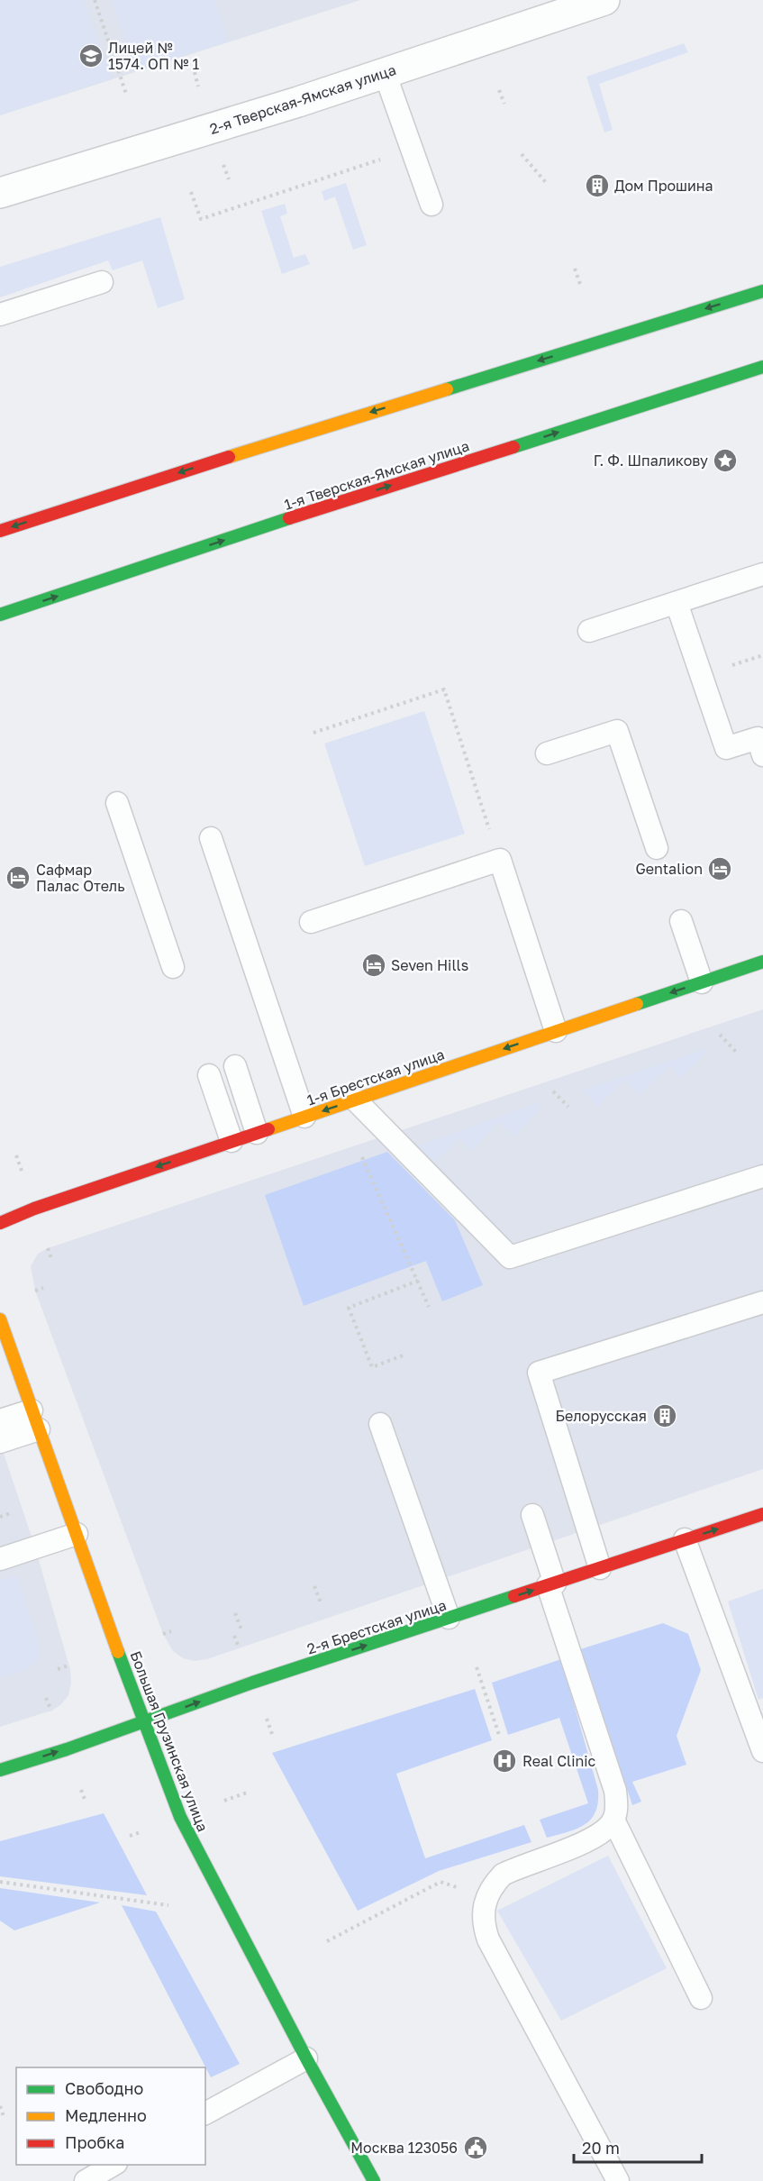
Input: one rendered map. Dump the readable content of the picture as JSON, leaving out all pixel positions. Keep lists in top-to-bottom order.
{
  "streets": {
    "main road": [
      "1-я Тверская-Ямская улица",
      "1-я Брестская улица",
      "2-я Брестская улица",
      "Большая Грузинская улица"
    ],
    "street": ["2-я Тверская-Ямская улица"]
  },
  "crossings": [
    ["2-я Брестская улица", "Большая Грузинская улица"]
  ],
  "one_way": ["1-я Брестская улица", "2-я Брестская улица"],
  "places": {
    "school or university": ["Лицей № 1574. ОП № 1"],
    "building": ["Дом Прошина", "Белорусская"],
    "place": ["Г. Ф. Шпаликову"],
    "hotel": ["Gentalion", "Сафмар Палас Отель", "Seven Hills"],
    "hospital": ["Real Clinic"],
    "public building": ["Москва 123056"]
  },
  "legend": ["Свободно", "Медленно", "Пробка"],
  "scale_bar": "20 m"
}
